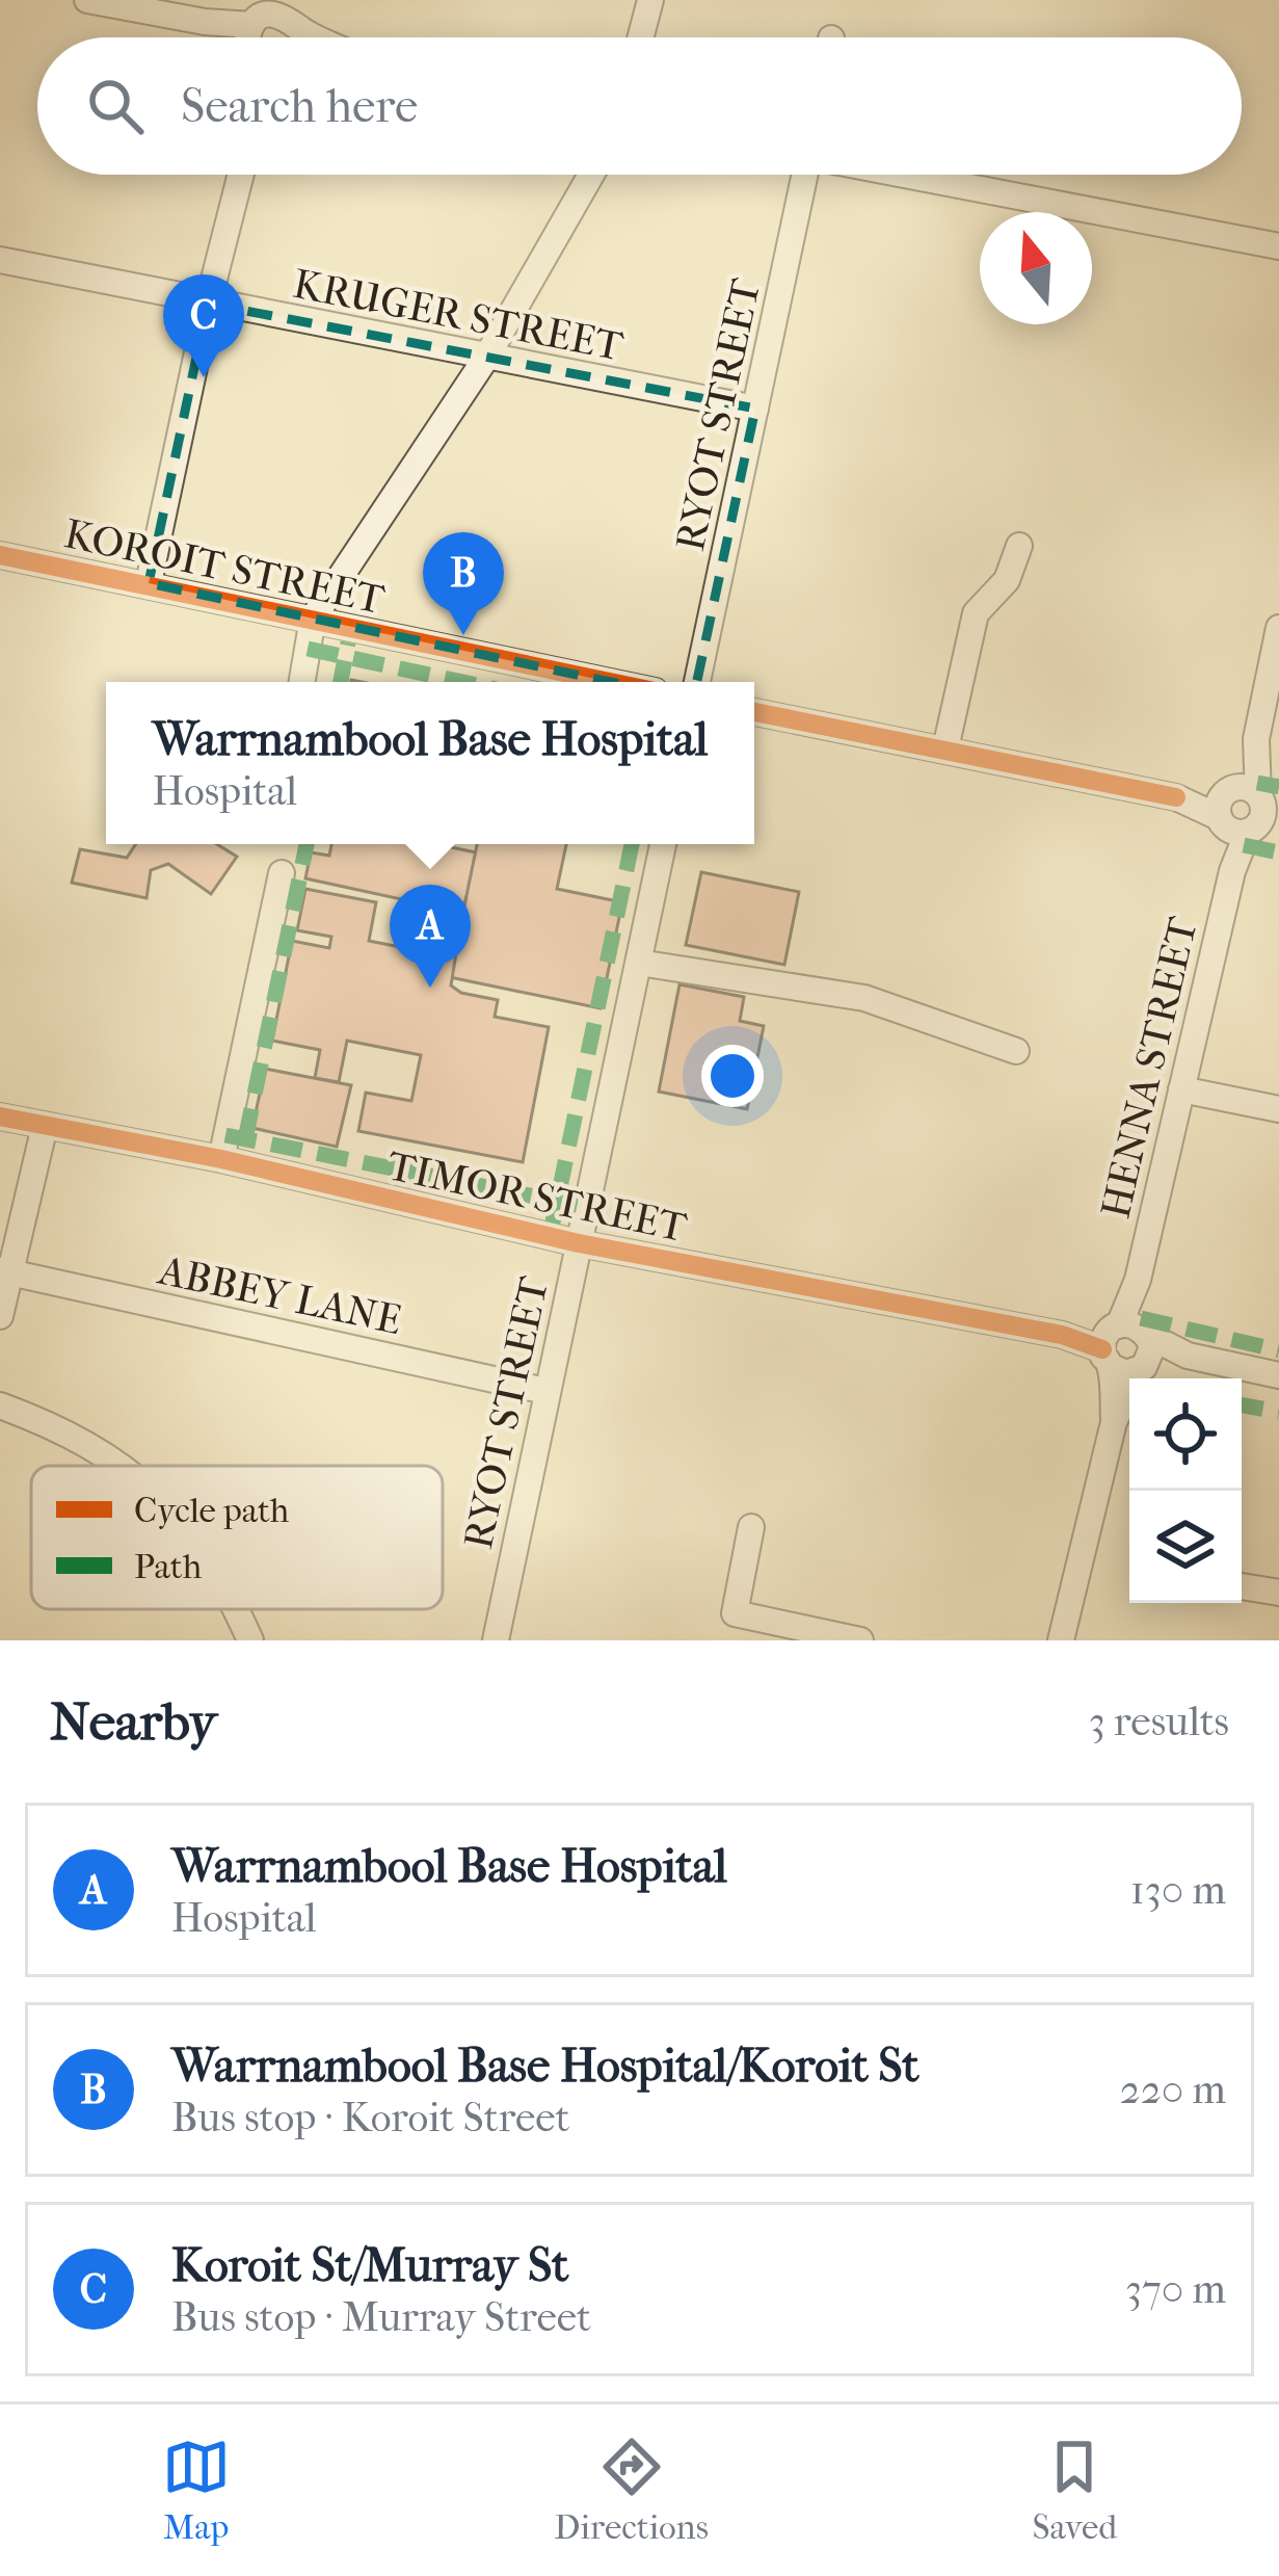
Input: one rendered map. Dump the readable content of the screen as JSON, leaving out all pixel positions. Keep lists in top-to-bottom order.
{
  "streets": {
    "street": [
      "KRUGER STREET",
      "RYOT STREET",
      "KOROIT STREET",
      "HENNA STREET",
      "TIMOR STREET",
      "ABBEY LANE"
    ]
  },
  "crossings": [
    ["KRUGER STREET", "RYOT STREET"],
    ["RYOT STREET", "TIMOR STREET"],
    ["RYOT STREET", "ABBEY LANE"],
    ["HENNA STREET", "TIMOR STREET"]
  ],
  "legend": ["Cycle path", "Path"],
  "north": "top",
  "page": {
    "search": "Search here",
    "pins": ["C", "B", "A"],
    "popup": ["Warrnambool Base Hospital", "Hospital"],
    "heading": ["Nearby", "3 results"],
    "list": [
      {
        "mark": "A",
        "name": "Warrnambool Base Hospital",
        "note": "Hospital",
        "value": "130 m"
      },
      {
        "mark": "B",
        "name": "Warrnambool Base Hospital/Koroit St",
        "note": "Bus stop · Koroit Street",
        "value": "220 m"
      },
      {
        "mark": "C",
        "name": "Koroit St/Murray St",
        "note": "Bus stop · Murray Street",
        "value": "370 m"
      }
    ],
    "nav": ["Map", "Directions", "Saved"]
  }
}
